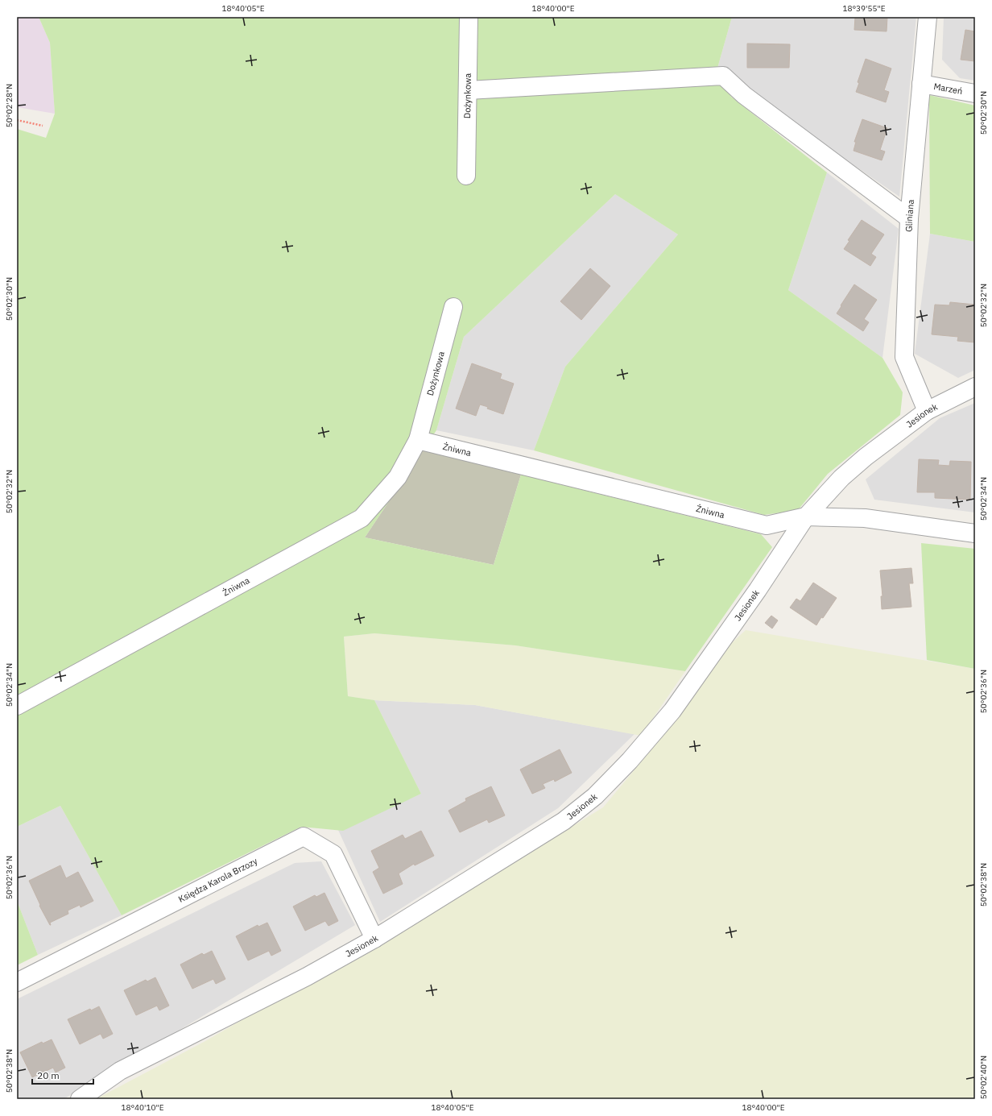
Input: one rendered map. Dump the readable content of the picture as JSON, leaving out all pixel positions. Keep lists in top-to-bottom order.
{
  "streets": {
    "street": [
      "Marzeń",
      "Dożynkowa",
      "Gliniana",
      "Jesionek",
      "Żniwna",
      "Księdza Karola Brzozy"
    ]
  },
  "crossings": [
    ["Marzeń", "Gliniana"],
    ["Dożynkowa", "Żniwna"],
    ["Gliniana", "Jesionek"],
    ["Jesionek", "Żniwna"],
    ["Jesionek", "Księdza Karola Brzozy"]
  ],
  "scale_bar": "20 m",
  "coordinates": [
    "18°40'05\"E",
    "18°40'00\"E",
    "18°39'55\"E",
    "50°02'28\"N",
    "50°02'30\"N",
    "50°02'32\"N",
    "50°02'34\"N",
    "50°02'36\"N",
    "50°02'38\"N",
    "50°02'40\"N",
    "18°40'10\"E"
  ]
}
